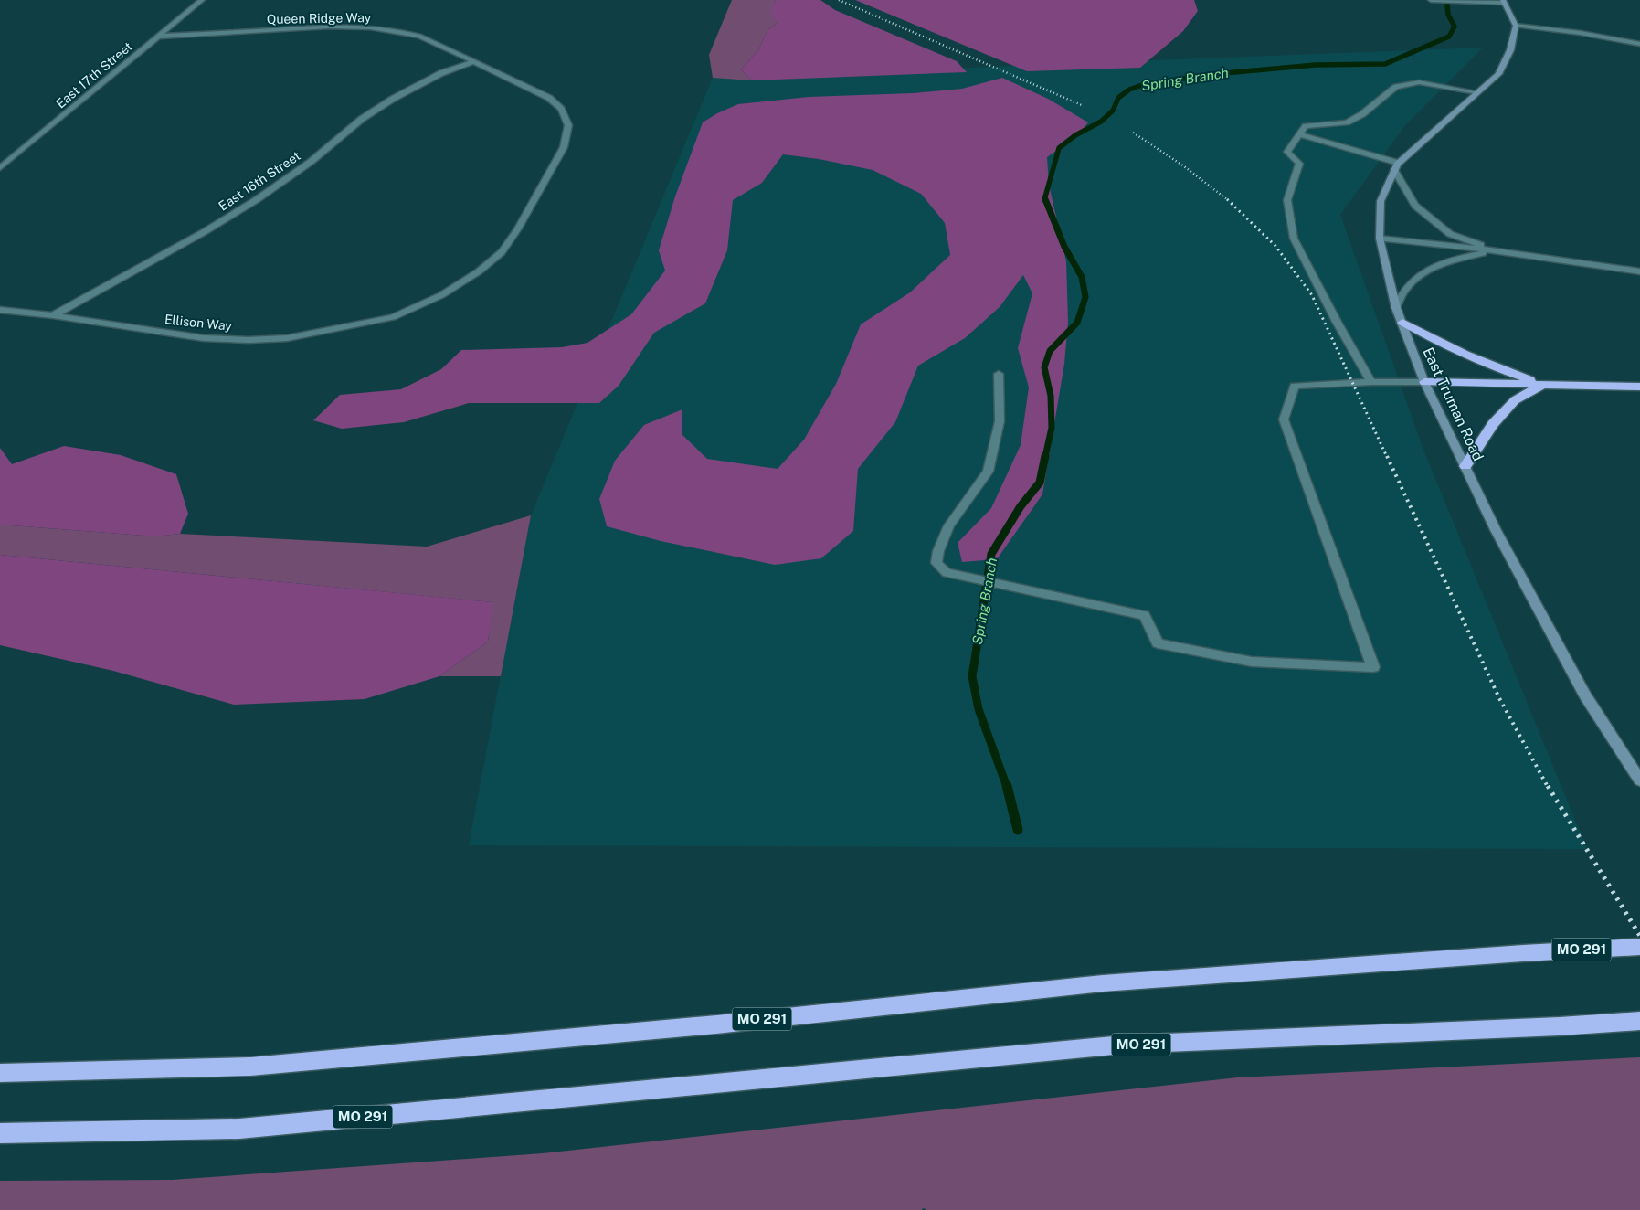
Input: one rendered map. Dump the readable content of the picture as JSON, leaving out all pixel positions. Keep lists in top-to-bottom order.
{
  "streets": {
    "highway": ["MO 291"],
    "main road": ["East Truman Road"],
    "street": [
      "Queen Ridge Way",
      "East 17th Street",
      "East 16th Street",
      "Ellison Way"
    ]
  },
  "crossings": [
    ["Queen Ridge Way", "East 17th Street"],
    ["Queen Ridge Way", "East 16th Street"],
    ["Queen Ridge Way", "Ellison Way"],
    ["East 16th Street", "Ellison Way"]
  ],
  "water": ["Spring Branch"]
}
